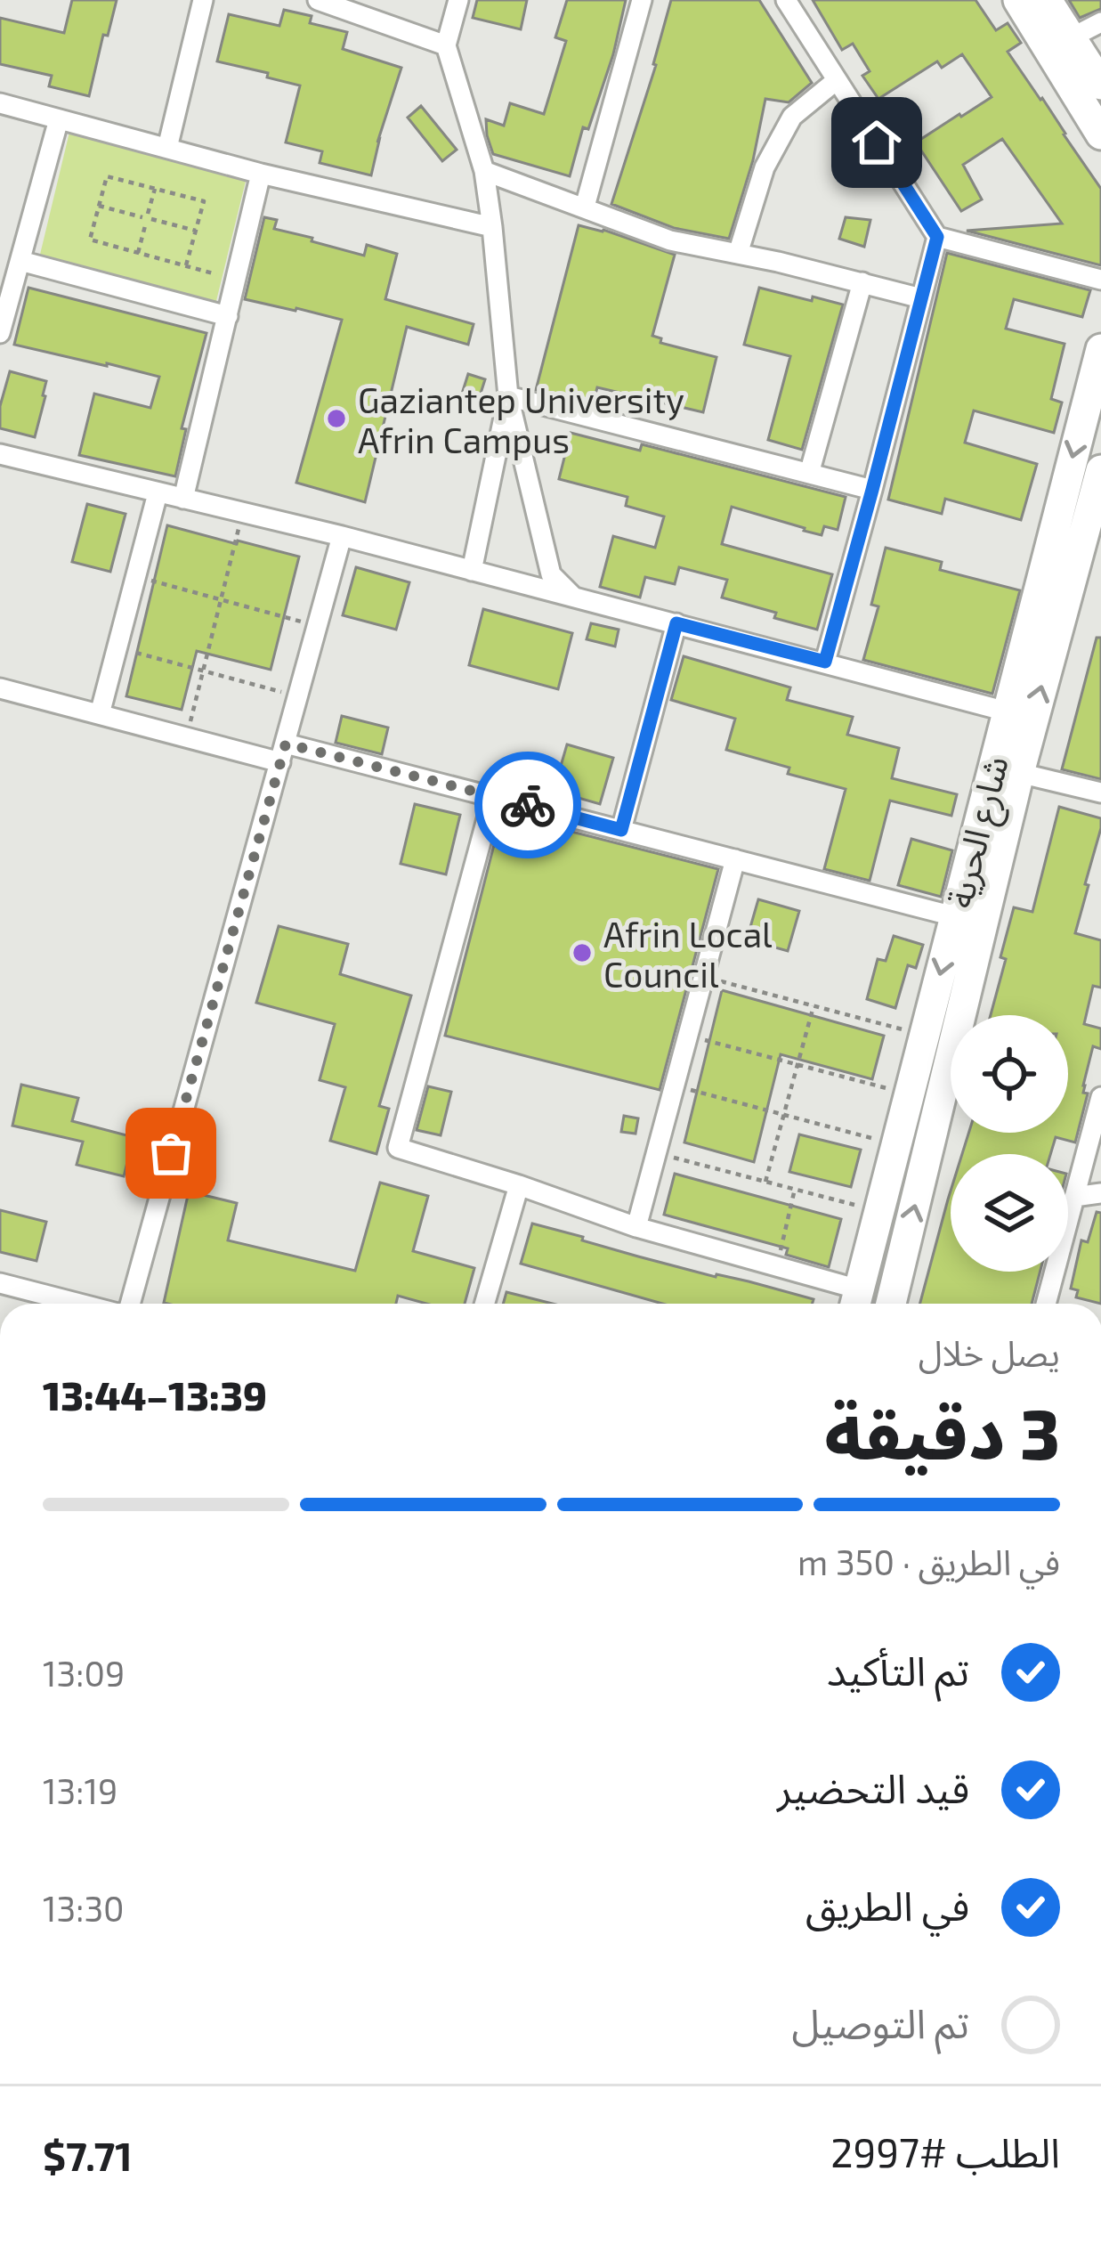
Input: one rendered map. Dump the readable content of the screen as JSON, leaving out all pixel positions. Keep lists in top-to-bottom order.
{
  "streets": {
    "main road": ["شارع الحرية"]
  },
  "places": ["Gaziantep University Afrin Campus", "Afrin Local Council"],
  "page": {
    "heading": ["3 دقيقة", "يصل خلال", "13:39–13:44"],
    "panel": ["الطلب #2997", "$7.71"],
    "bar": "في الطريق · 350 m",
    "list": [
      ["تم التأكيد", "13:09"],
      ["قيد التحضير", "13:19"],
      ["في الطريق", "13:30"],
      "تم التوصيل"
    ]
  }
}
